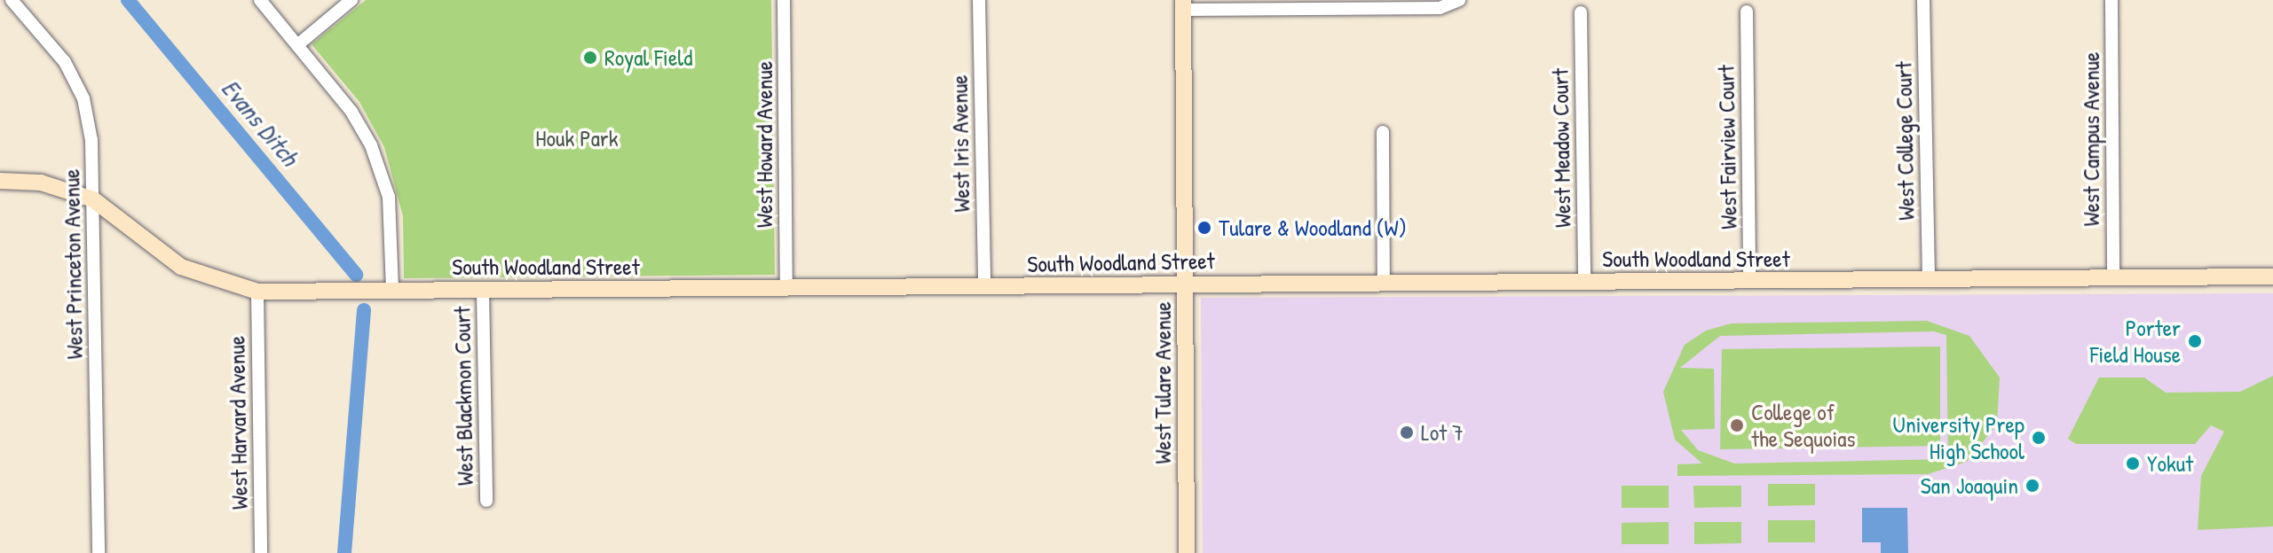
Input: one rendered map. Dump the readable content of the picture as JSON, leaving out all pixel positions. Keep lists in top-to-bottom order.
{
  "streets": {
    "street": [
      "West Campus Avenue",
      "West College Court",
      "West Iris Avenue",
      "West Howard Avenue",
      "West Fairview Court",
      "West Meadow Court",
      "South Woodland Street",
      "West Princeton Avenue",
      "West Tulare Avenue",
      "West Blackmon Court",
      "West Harvard Avenue"
    ]
  },
  "crossings": [
    ["West Campus Avenue", "South Woodland Street"],
    ["West College Court", "South Woodland Street"],
    ["West Iris Avenue", "South Woodland Street"],
    ["West Howard Avenue", "South Woodland Street"],
    ["West Fairview Court", "South Woodland Street"],
    ["West Meadow Court", "South Woodland Street"],
    ["South Woodland Street", "West Princeton Avenue"],
    ["South Woodland Street", "West Tulare Avenue"],
    ["South Woodland Street", "West Blackmon Court"],
    ["South Woodland Street", "West Harvard Avenue"]
  ],
  "water": ["Evans Ditch"],
  "parks": ["Houk Park"],
  "places": [
    "Royal Field",
    "Tulare & Woodland (W)",
    "Porter Field House",
    "College of the Sequoias",
    "Lot 7",
    "University Prep High School",
    "Yokut",
    "San Joaquin"
  ]
}
